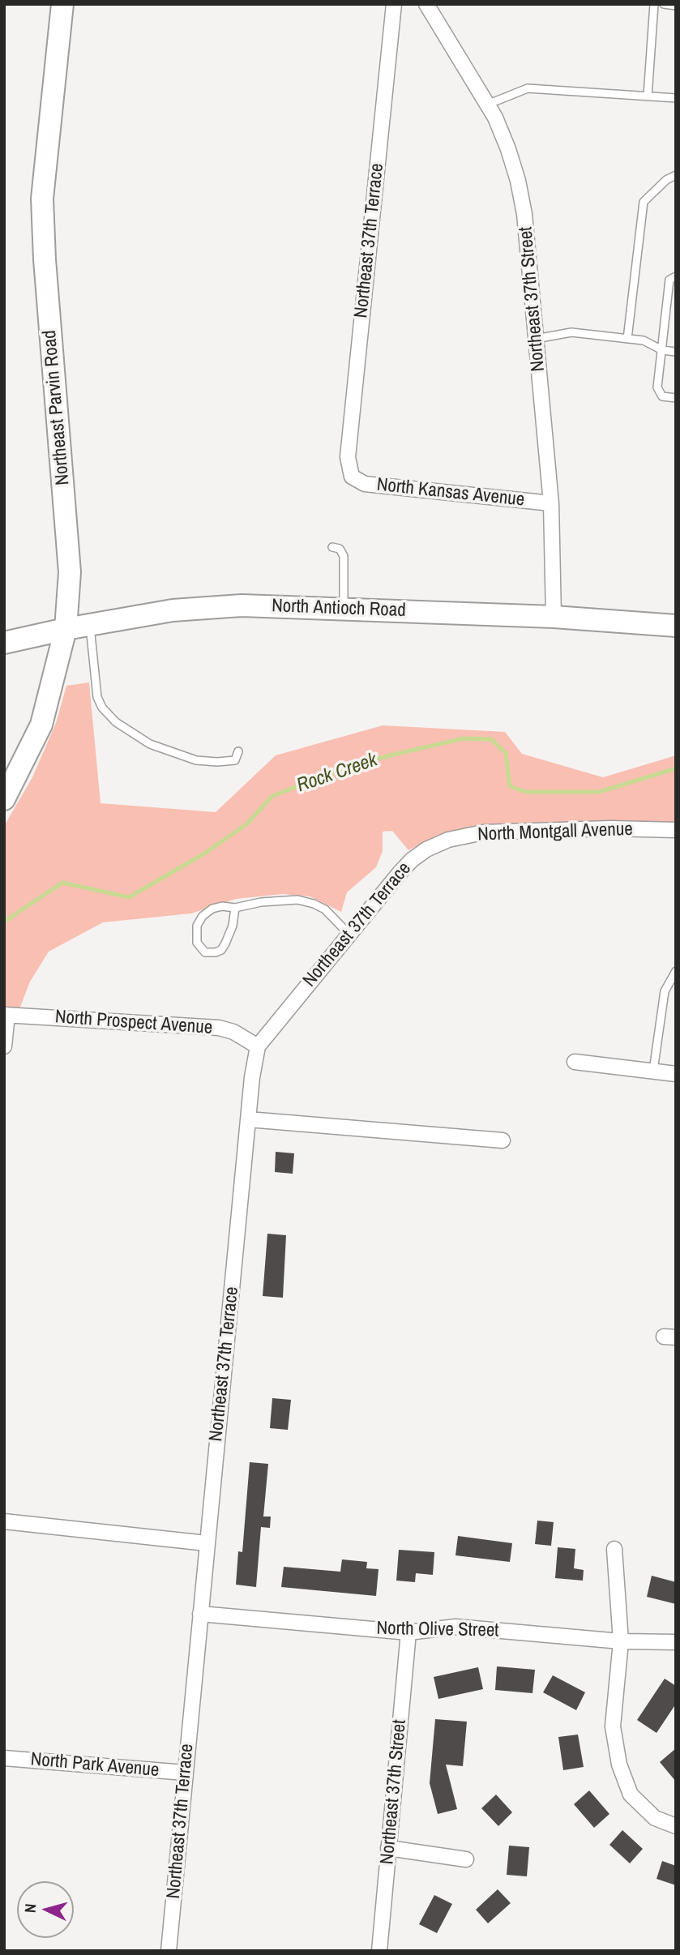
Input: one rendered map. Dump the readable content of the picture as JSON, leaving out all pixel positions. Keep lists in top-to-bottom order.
{
  "streets": {
    "main road": ["Northeast Parvin Road", "North Antioch Road"],
    "street": [
      "Northeast 37th Terrace",
      "Northeast 37th Street",
      "North Kansas Avenue",
      "North Montgall Avenue",
      "North Prospect Avenue",
      "North Olive Street",
      "North Park Avenue"
    ]
  },
  "crossings": [
    ["Northeast 37th Terrace", "North Kansas Avenue"],
    ["Northeast 37th Terrace", "North Montgall Avenue"],
    ["Northeast 37th Terrace", "North Prospect Avenue"],
    ["Northeast 37th Terrace", "North Olive Street"],
    ["Northeast 37th Terrace", "North Park Avenue"],
    ["Northeast 37th Street", "North Kansas Avenue"],
    ["Northeast 37th Street", "North Antioch Road"],
    ["Northeast 37th Street", "North Olive Street"],
    ["Northeast Parvin Road", "North Antioch Road"]
  ],
  "water": ["Rock Creek"],
  "north": "left"
}
